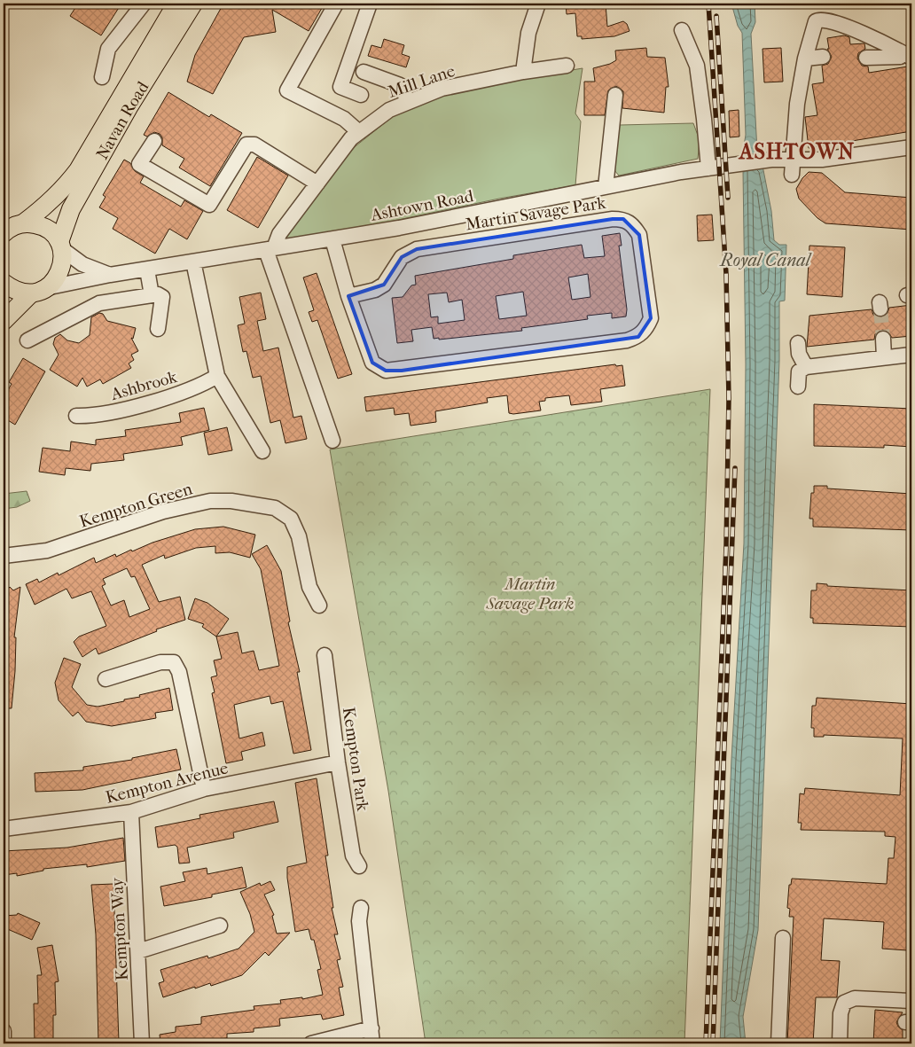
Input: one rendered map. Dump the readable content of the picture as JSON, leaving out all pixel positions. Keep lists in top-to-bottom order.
{
  "streets": {
    "main road": ["Navan Road"],
    "street": [
      "Mill Lane",
      "Ashtown Road",
      "Martin Savage Park",
      "Ashbrook",
      "Kempton Green",
      "Kempton Park",
      "Kempton Avenue",
      "Kempton Way"
    ]
  },
  "crossings": [
    ["Mill Lane", "Ashtown Road"],
    ["Navan Road", "Ashtown Road"],
    ["Ashtown Road", "Martin Savage Park"],
    ["Kempton Park", "Kempton Avenue"],
    ["Kempton Avenue", "Kempton Way"]
  ],
  "districts": ["ASHTOWN"],
  "water": ["Royal Canal"],
  "parks": ["Martin Savage Park"]
}
